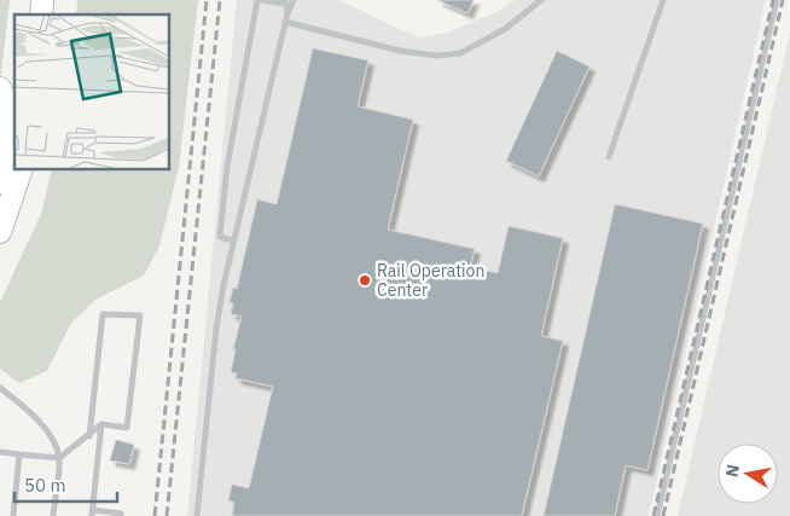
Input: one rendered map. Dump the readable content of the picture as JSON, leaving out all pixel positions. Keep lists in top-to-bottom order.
{
  "places": ["Rail Operation Center"],
  "scale_bar": "50 m",
  "north": "left"
}
